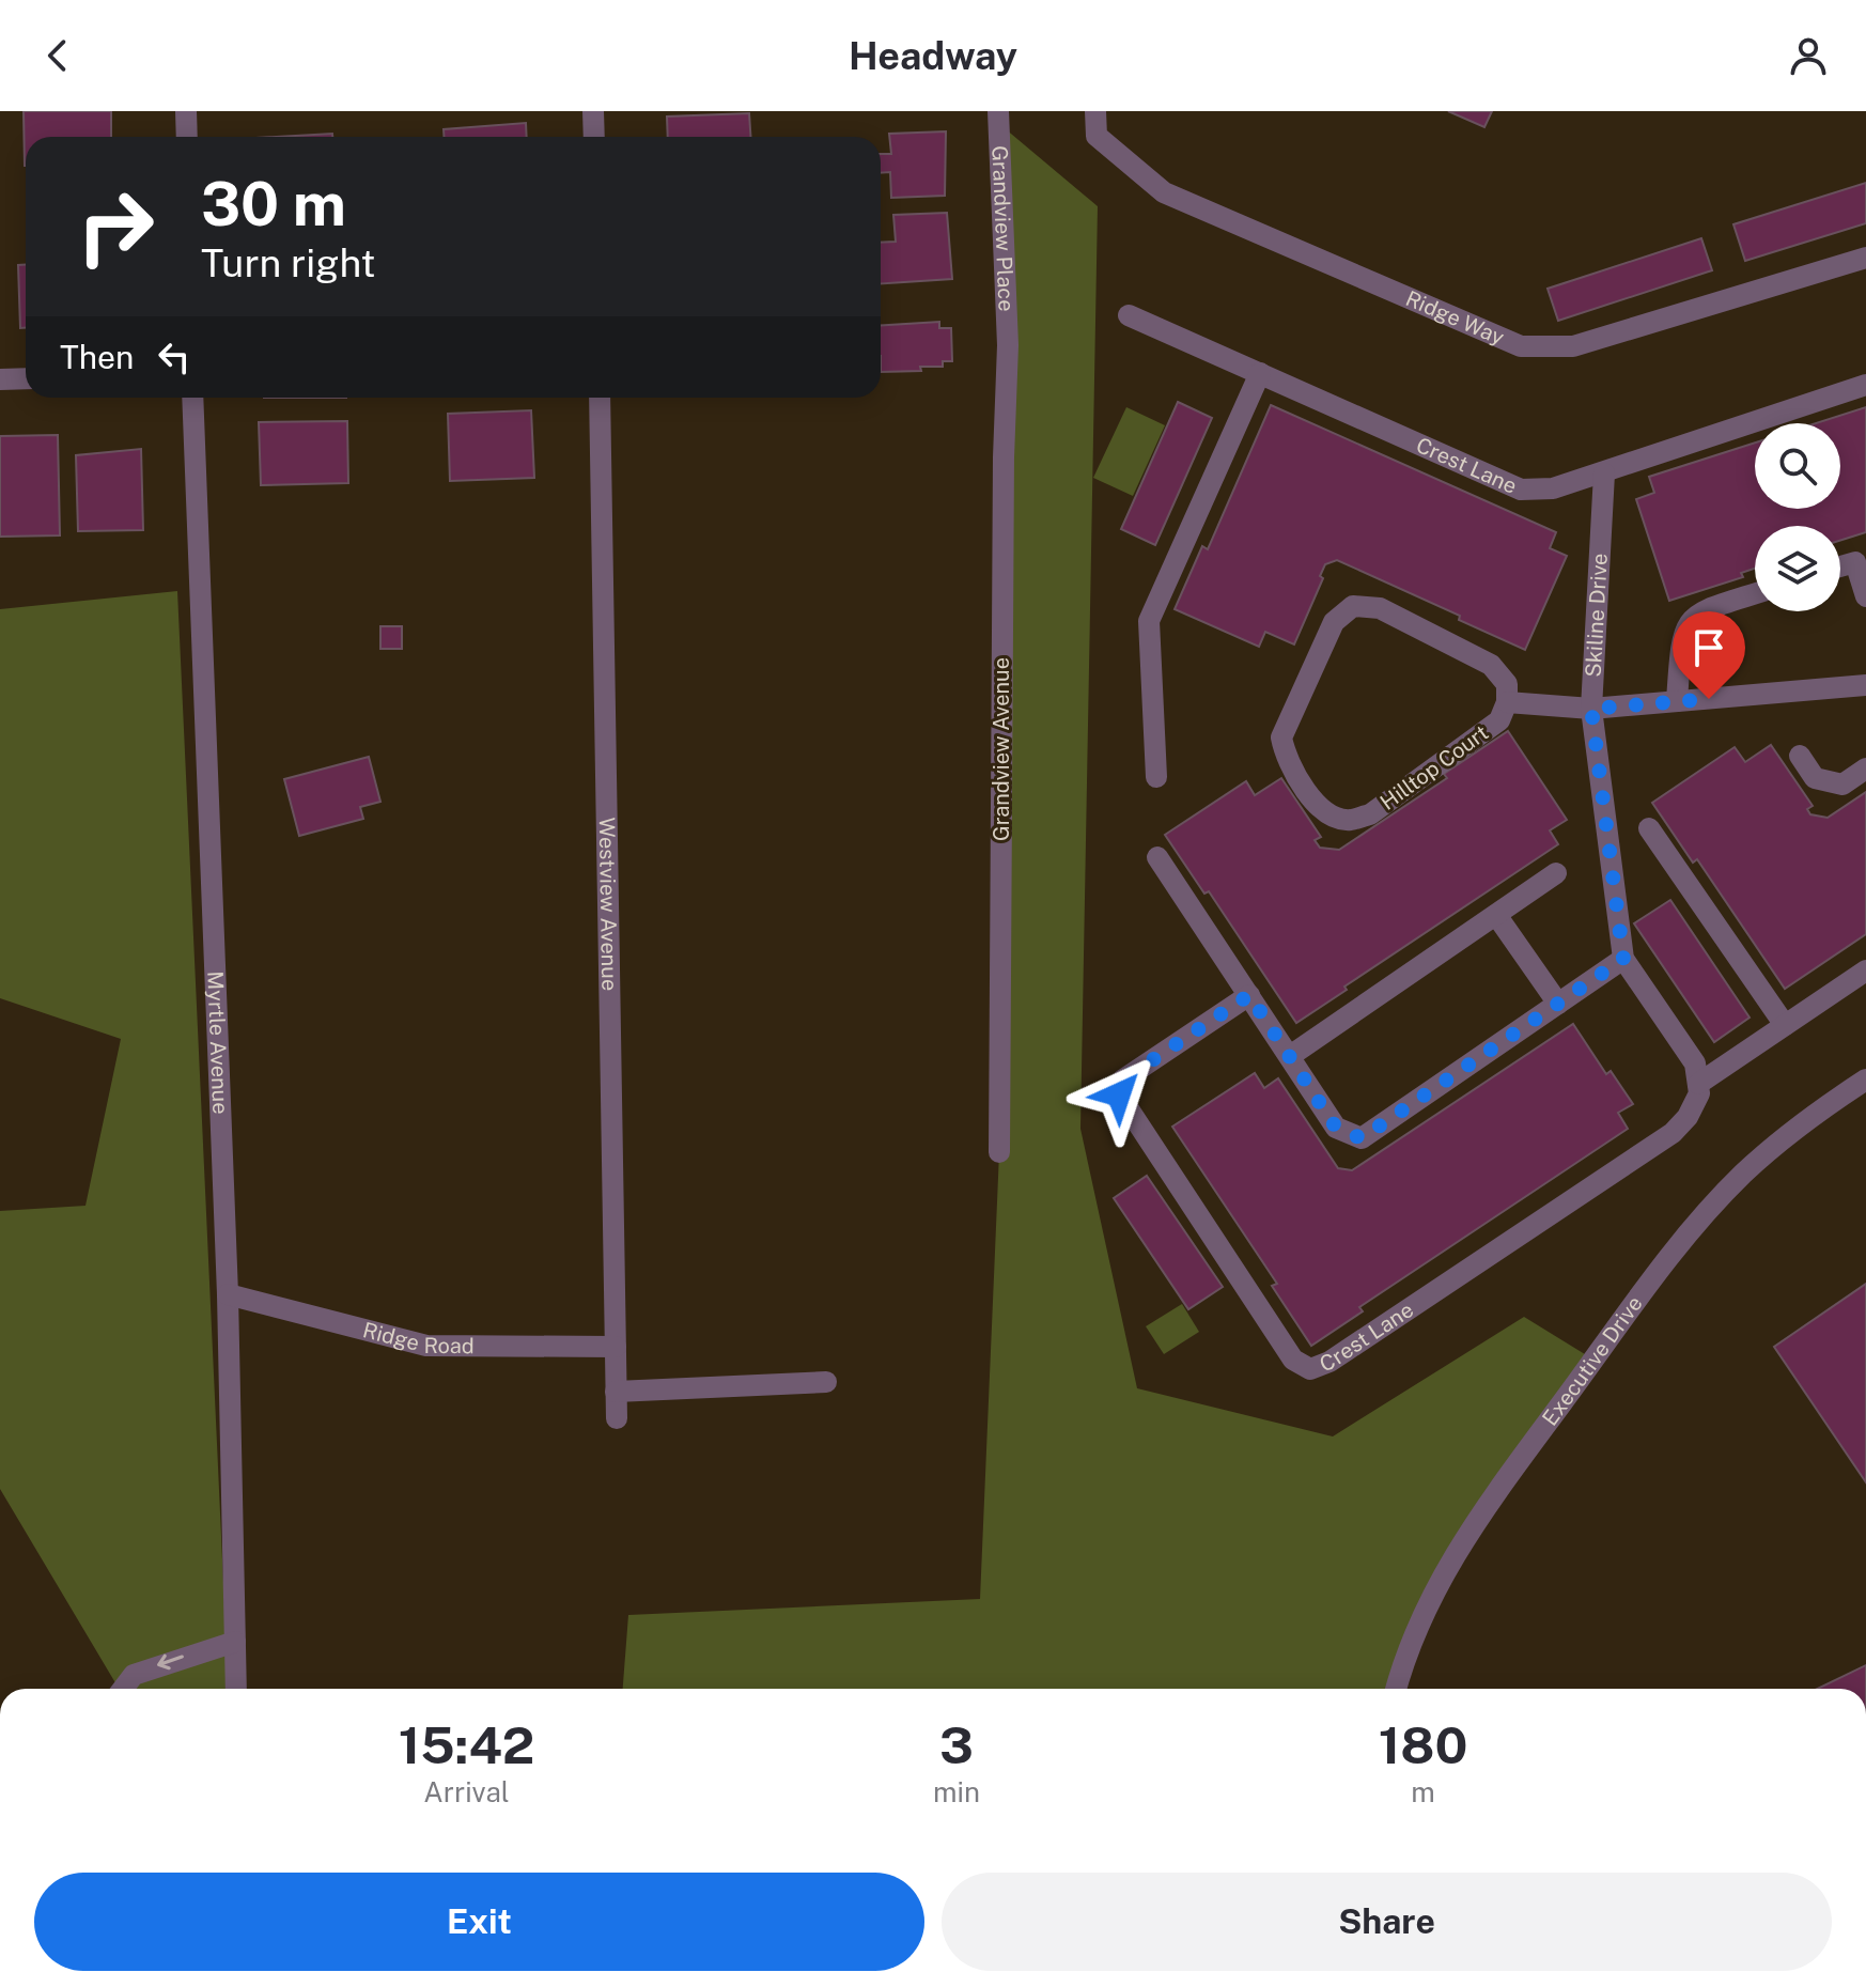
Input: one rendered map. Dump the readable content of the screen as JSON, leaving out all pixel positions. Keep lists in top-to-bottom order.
{
  "streets": {
    "street": [
      "Grandview Place",
      "Ridge Way",
      "Crest Lane",
      "Skiline Drive",
      "Grandview Avenue",
      "Hilltop Court",
      "Westview Avenue",
      "Myrtle Avenue",
      "Ridge Road",
      "Executive Drive"
    ]
  },
  "crossings": [
    ["Grandview Place", "Grandview Avenue"],
    ["Crest Lane", "Skiline Drive"],
    ["Westview Avenue", "Ridge Road"],
    ["Myrtle Avenue", "Ridge Road"]
  ],
  "page": {
    "header": "Headway",
    "turn": ["30 m", "Turn right"],
    "then": "Then",
    "eta": [
      "15:42",
      "Arrival",
      "3",
      "min",
      "180",
      "m"
    ],
    "buttons": ["Exit", "Share"]
  }
}
